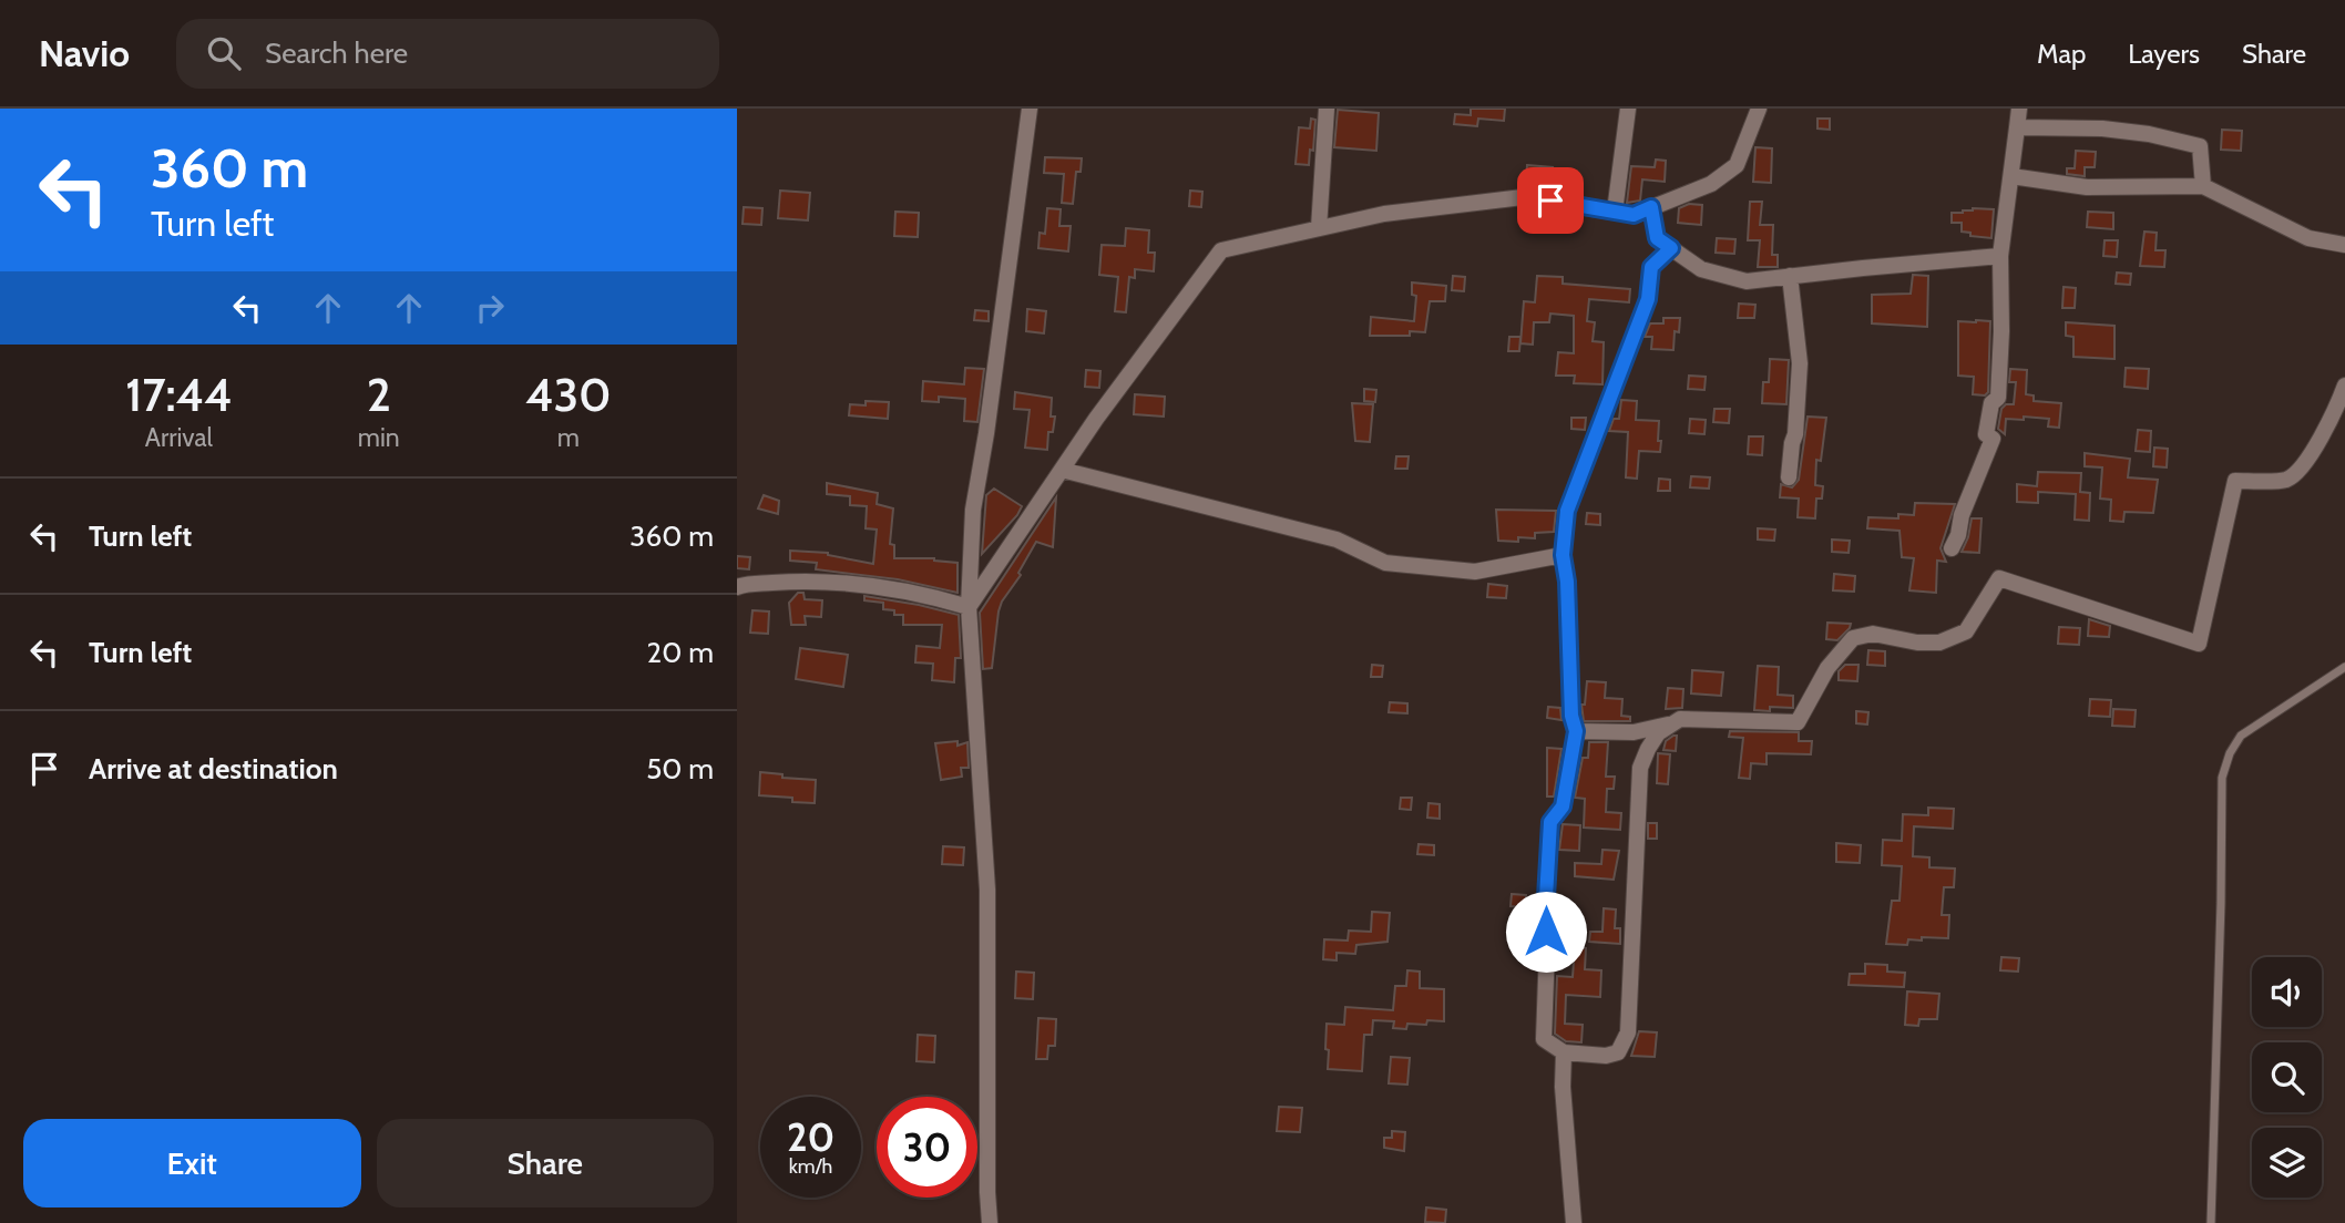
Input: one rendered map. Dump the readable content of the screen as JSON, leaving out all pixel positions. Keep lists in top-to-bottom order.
{
  "page": {
    "header": "Navio",
    "search": "Search here",
    "nav": ["Map", "Layers", "Share"],
    "turn": ["360 m", "Turn left"],
    "eta": [
      "17:44",
      "Arrival",
      "2",
      "min",
      "430",
      "m"
    ],
    "list": [
      {
        "name": "Turn left",
        "value": "360 m"
      },
      {
        "name": "Turn left",
        "value": "20 m"
      },
      {
        "name": "Arrive at destination",
        "value": "50 m"
      }
    ],
    "speed": "20 km/h",
    "limit": "30",
    "buttons": ["Exit", "Share"]
  }
}
